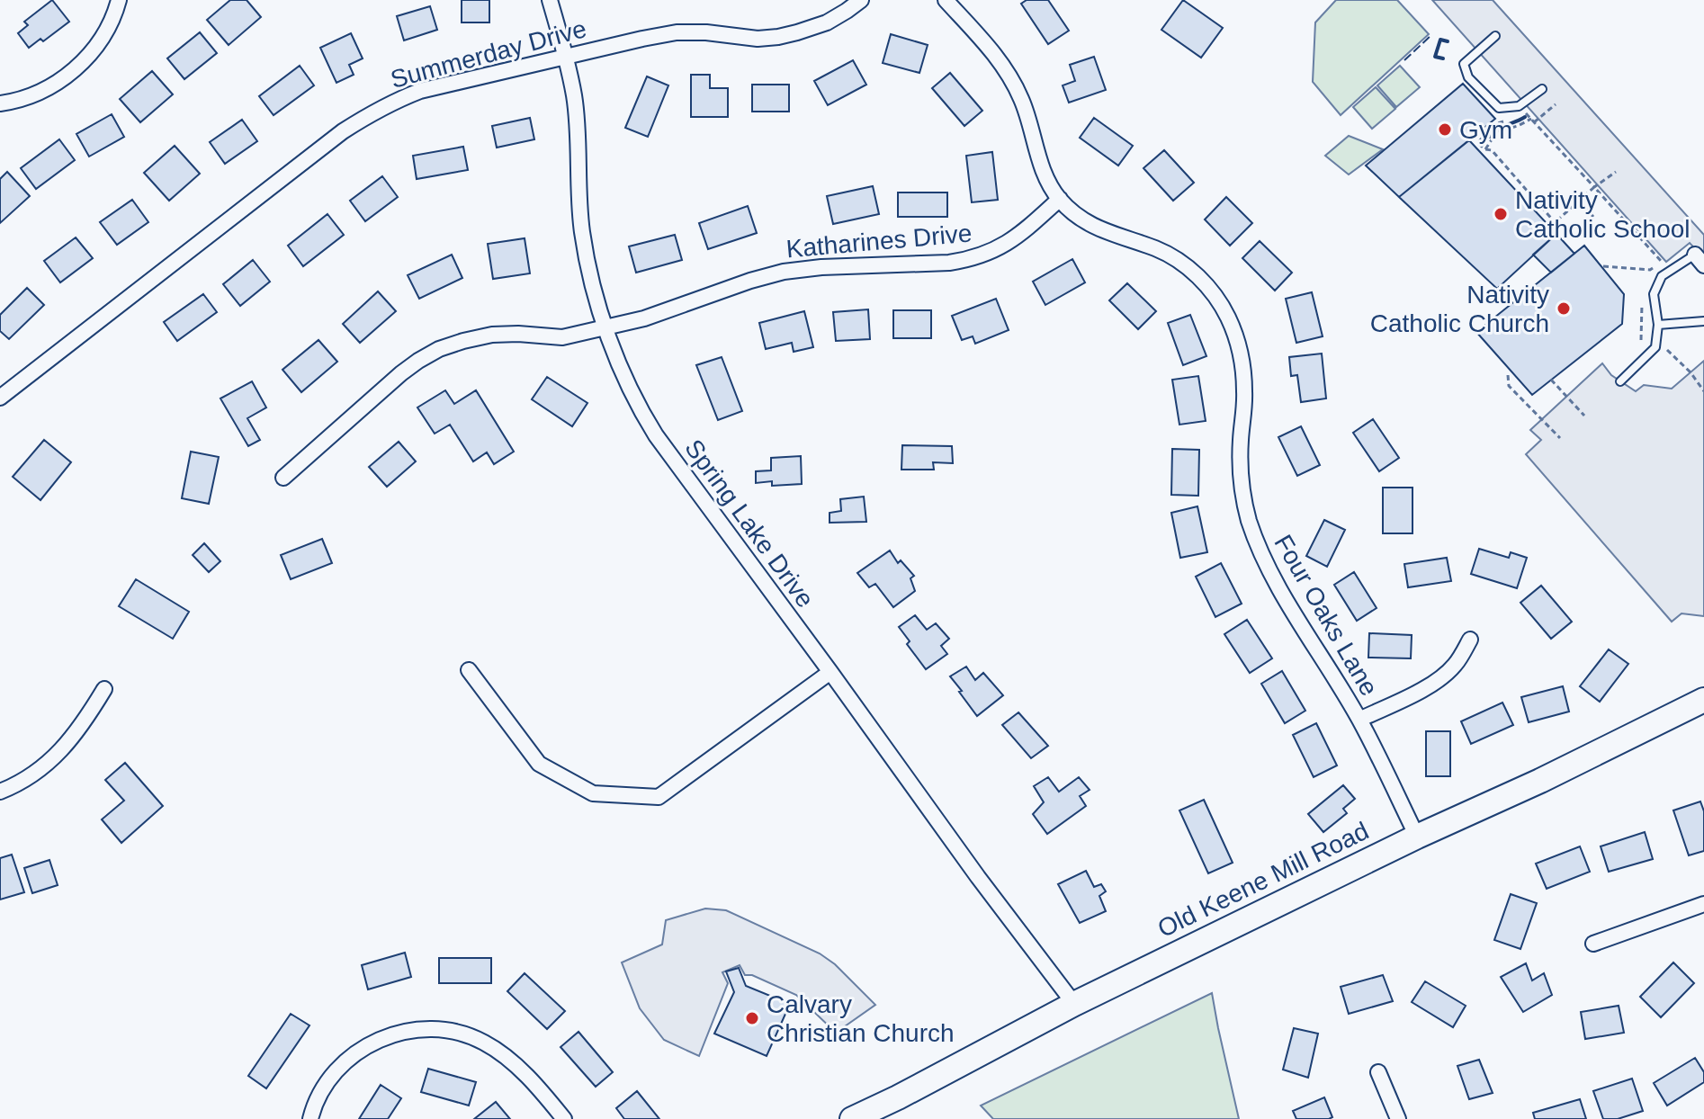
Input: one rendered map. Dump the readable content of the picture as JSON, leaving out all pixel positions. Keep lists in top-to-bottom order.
{
  "streets": {
    "main road": ["Old Keene Mill Road"],
    "street": [
      "Summerday Drive",
      "Katharines Drive",
      "Spring Lake Drive",
      "Four Oaks Lane"
    ]
  },
  "crossings": [
    ["Summerday Drive", "Spring Lake Drive"],
    ["Katharines Drive", "Spring Lake Drive"],
    ["Katharines Drive", "Four Oaks Lane"],
    ["Spring Lake Drive", "Old Keene Mill Road"],
    ["Four Oaks Lane", "Old Keene Mill Road"]
  ],
  "places": [
    "Gym",
    "Nativity Catholic School",
    "Nativity Catholic Church",
    "Calvary Christian Church"
  ]
}
